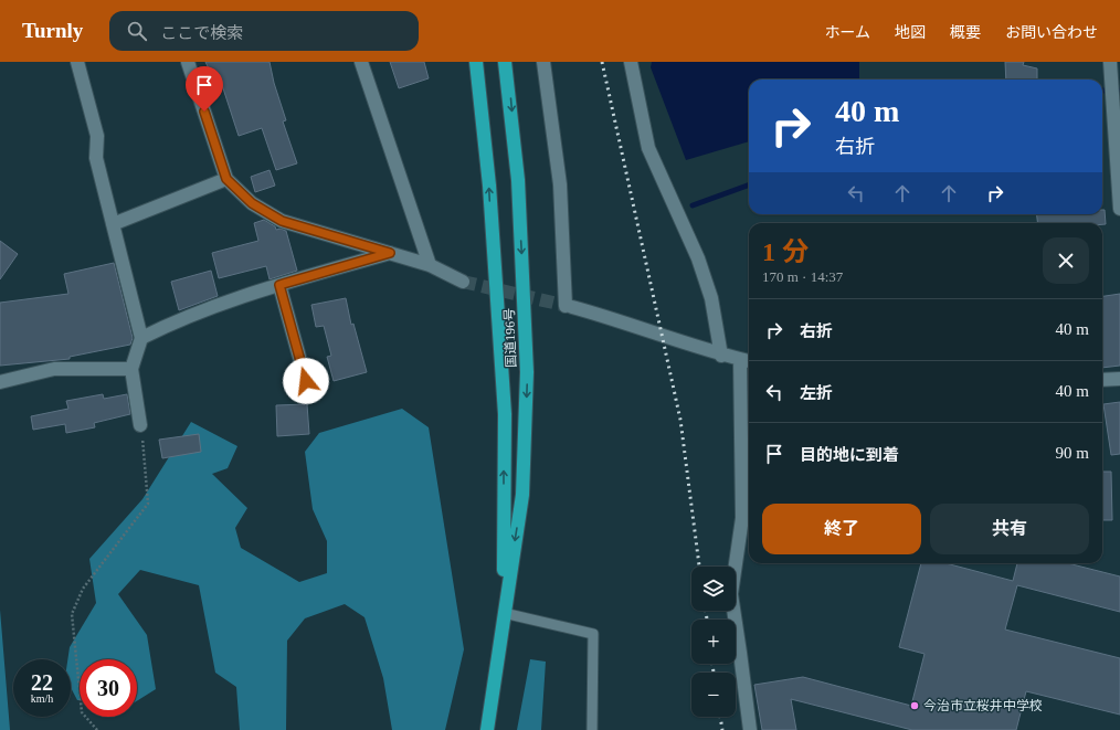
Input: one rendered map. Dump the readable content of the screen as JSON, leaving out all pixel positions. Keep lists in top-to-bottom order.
{
  "streets": {
    "highway": ["国道196号"]
  },
  "places": ["今治市立桜井中学校"],
  "page": {
    "header": "Turnly",
    "search": "ここで検索",
    "nav": [
      "ホーム",
      "地図",
      "概要",
      "お問い合わせ"
    ],
    "turn": ["40 m", "右折"],
    "heading": ["1 分", "170 m · 14:37"],
    "list": [
      {
        "name": "右折",
        "value": "40 m"
      },
      {
        "name": "左折",
        "value": "40 m"
      },
      {
        "name": "目的地に到着",
        "value": "90 m"
      }
    ],
    "buttons": ["終了", "共有"],
    "map_buttons": ["+", "−"],
    "speed": "22 km/h",
    "limit": "30"
  }
}
